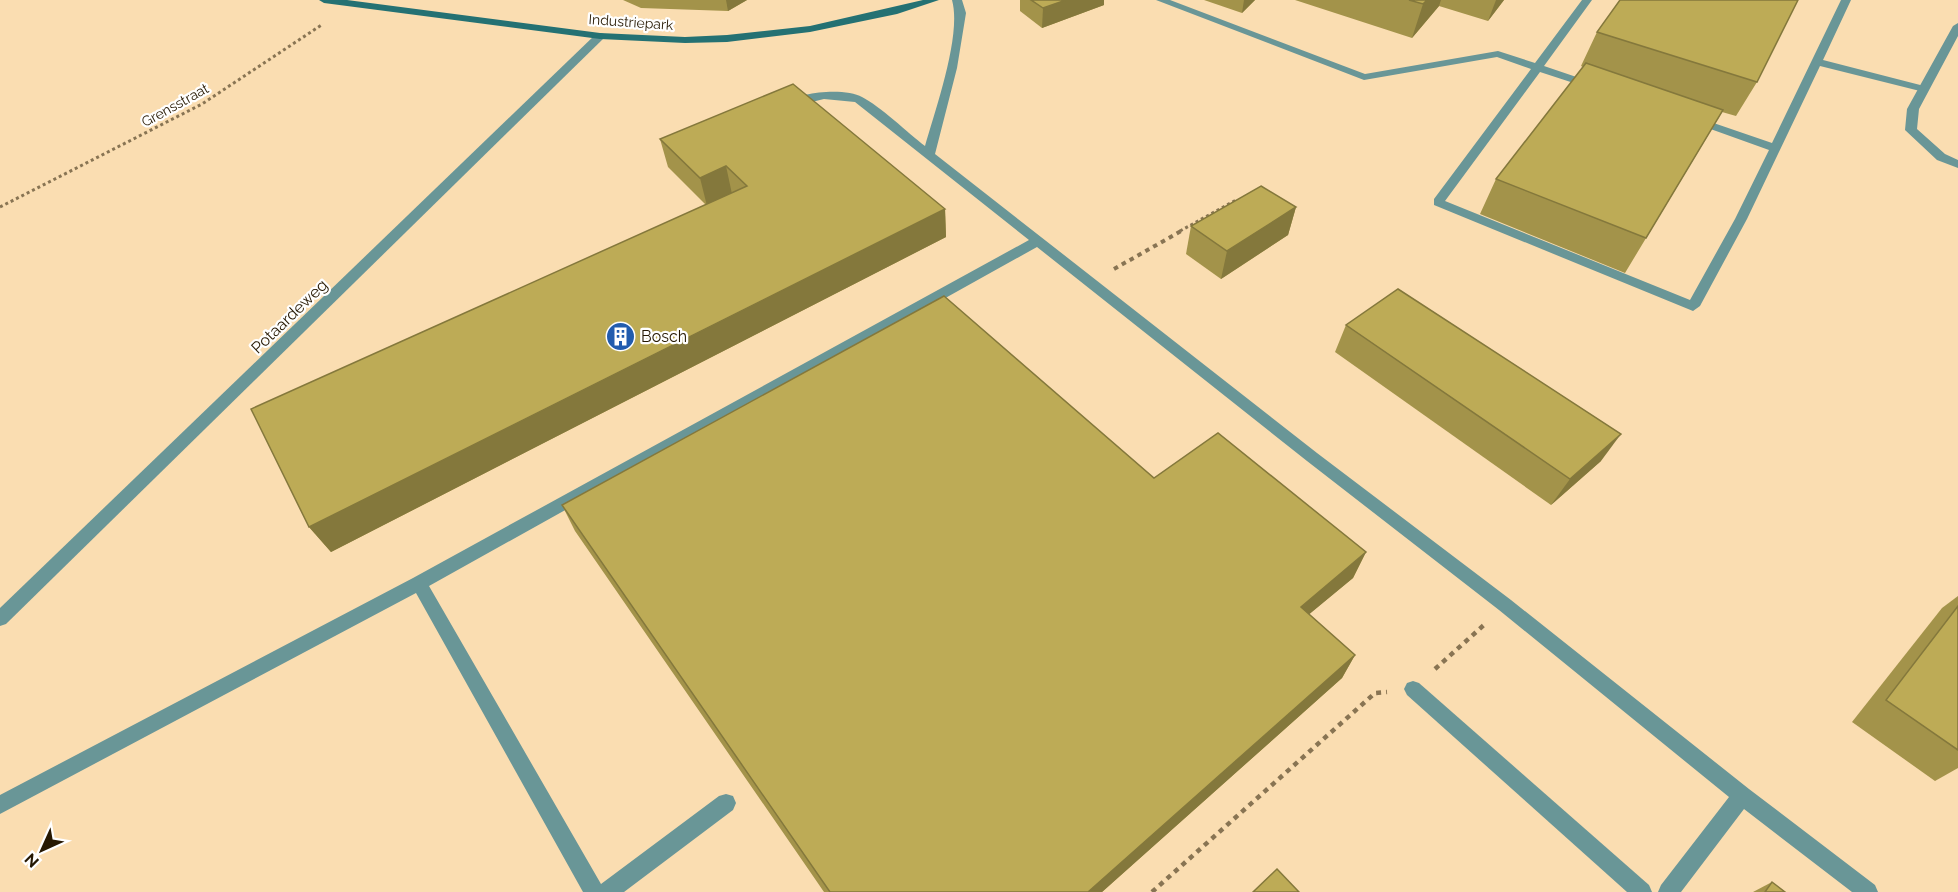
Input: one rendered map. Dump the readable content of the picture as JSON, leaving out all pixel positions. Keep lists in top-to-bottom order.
{
  "streets": {
    "street": ["Industriepark", "Potaardeweg"],
    "path": ["Grensstraat"]
  },
  "crossings": [
    ["Industriepark", "Grensstraat"],
    ["Industriepark", "Potaardeweg"]
  ],
  "places": {
    "building": ["Bosch"]
  },
  "north": "bottom left"
}
